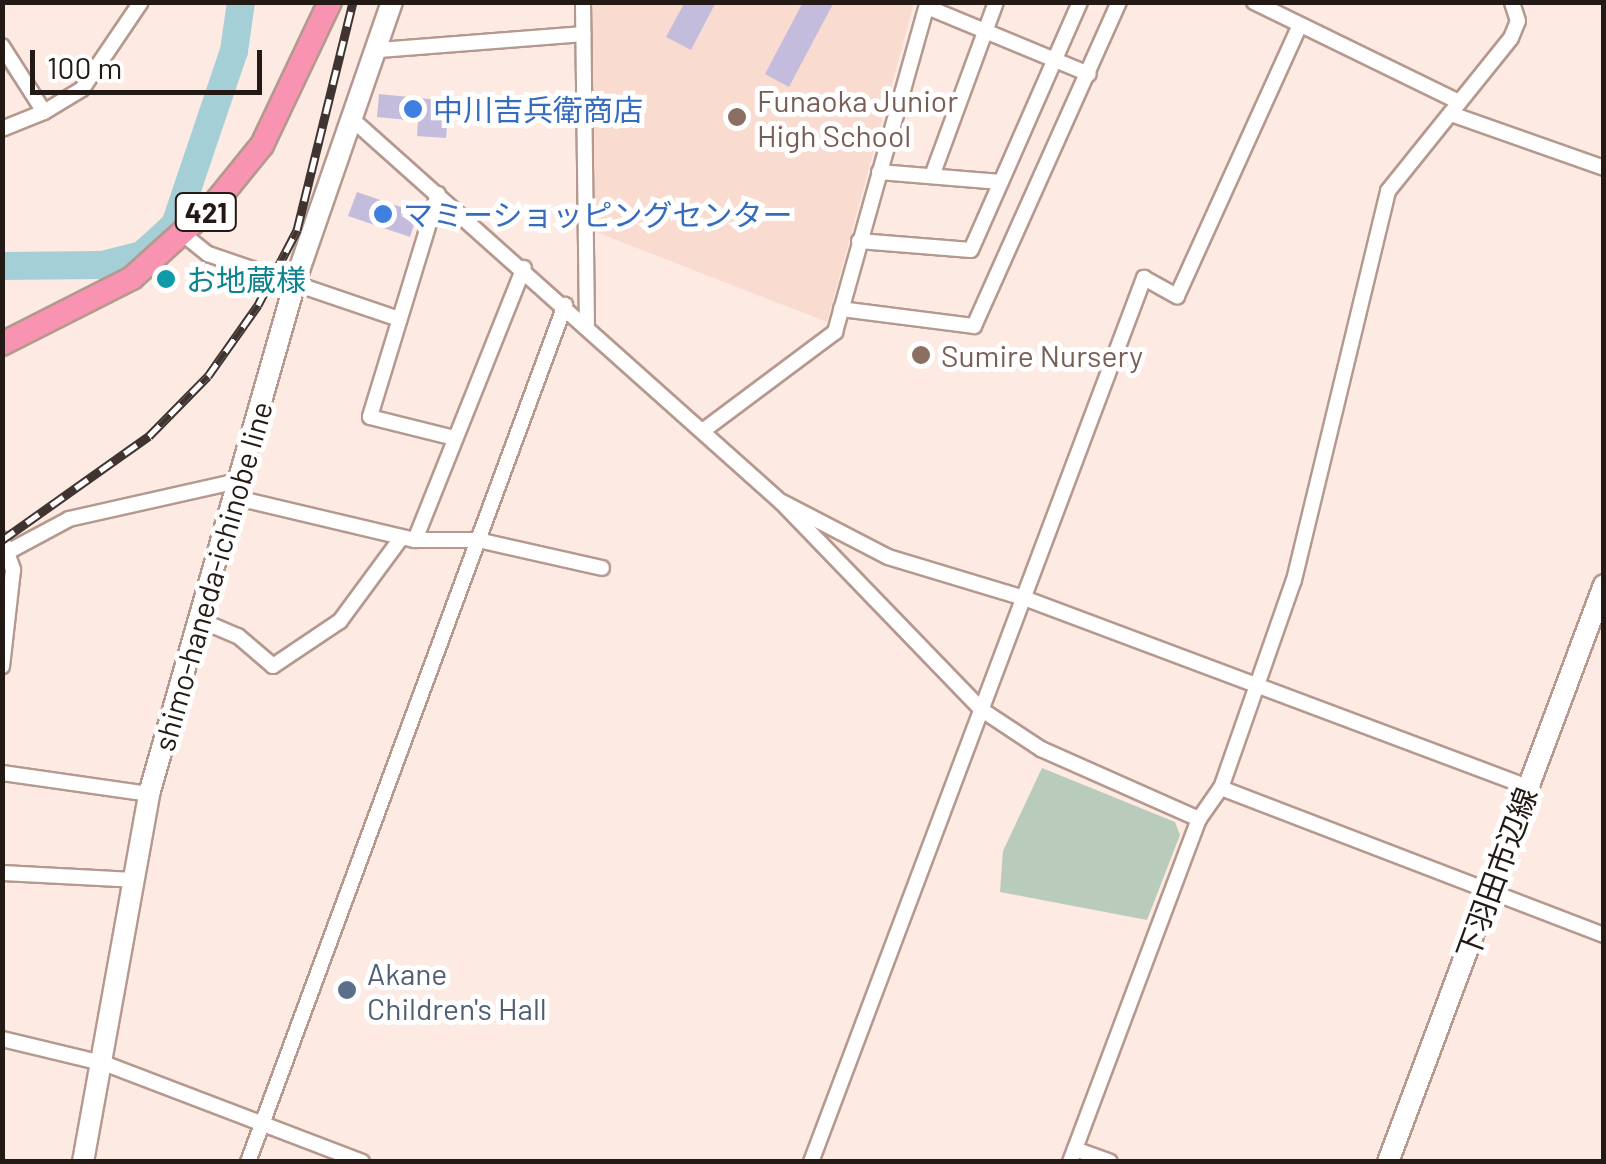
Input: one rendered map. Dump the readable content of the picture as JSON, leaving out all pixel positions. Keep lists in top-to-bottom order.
{
  "streets": {
    "highway": ["421"],
    "main road": ["shimo-haneda-ichinobe line", "下羽田市辺線"]
  },
  "places": [
    "中川吉兵衛商店",
    "Funaoka Junior High School",
    "マミーショッピングセンター",
    "お地蔵様",
    "Sumire Nursery",
    "Akane Children's Hall"
  ],
  "scale_bar": "100 m"
}
